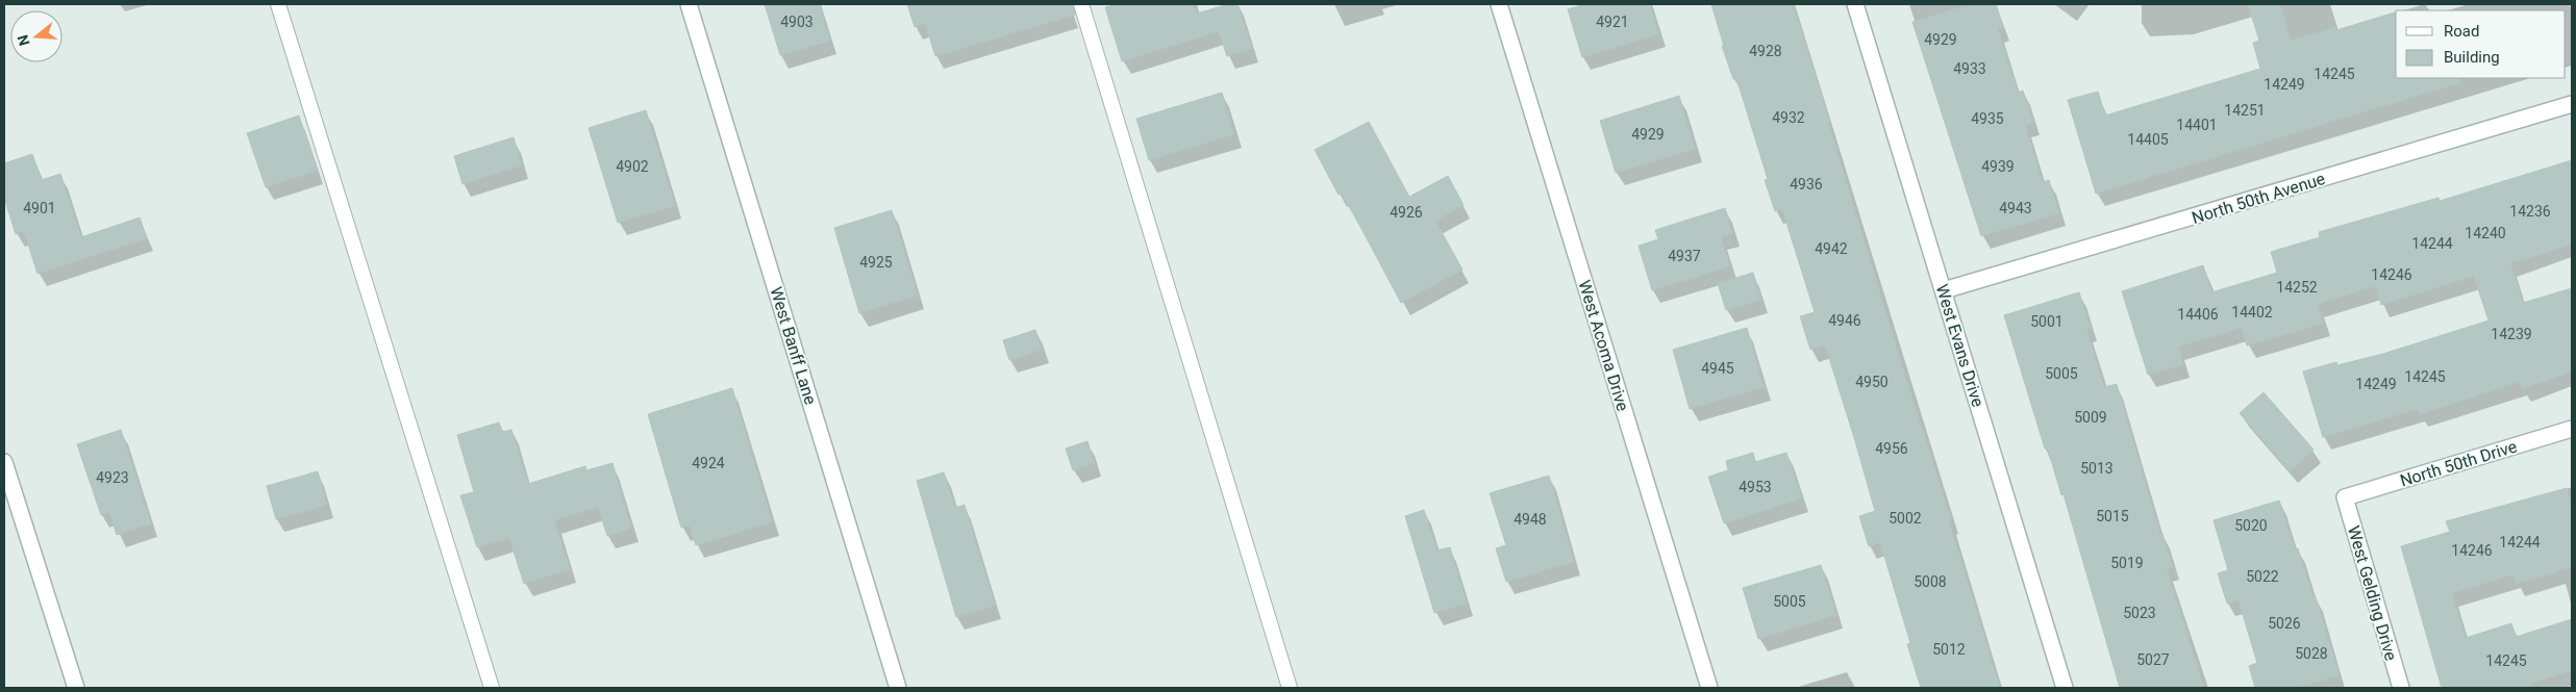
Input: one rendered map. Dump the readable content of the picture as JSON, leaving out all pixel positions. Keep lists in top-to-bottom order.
{
  "streets": {
    "street": [
      "North 50th Avenue",
      "West Banff Lane",
      "West Acoma Drive",
      "West Evans Drive",
      "North 50th Drive",
      "West Gelding Drive"
    ]
  },
  "crossings": [
    ["North 50th Avenue", "West Evans Drive"],
    ["North 50th Drive", "West Gelding Drive"]
  ],
  "house_numbers": [
    "4903",
    "4921",
    "4929",
    "4928",
    "4933",
    "14245",
    "14249",
    "14251",
    "4932",
    "4935",
    "14401",
    "4929",
    "14405",
    "4902",
    "4939",
    "4936",
    "4901",
    "4943",
    "14236",
    "4926",
    "14240",
    "14244",
    "4942",
    "4937",
    "4925",
    "14246",
    "14252",
    "14402",
    "14406",
    "4946",
    "5001",
    "14239",
    "4945",
    "5005",
    "14245",
    "4950",
    "14249",
    "5009",
    "4956",
    "4924",
    "5013",
    "4923",
    "4953",
    "5015",
    "5002",
    "4948",
    "5020",
    "14244",
    "14246",
    "5019",
    "5022",
    "5008",
    "5005",
    "5023",
    "5026",
    "5012",
    "5028",
    "5027",
    "14245"
  ],
  "legend": ["Road", "Building"],
  "north": "left"
}
